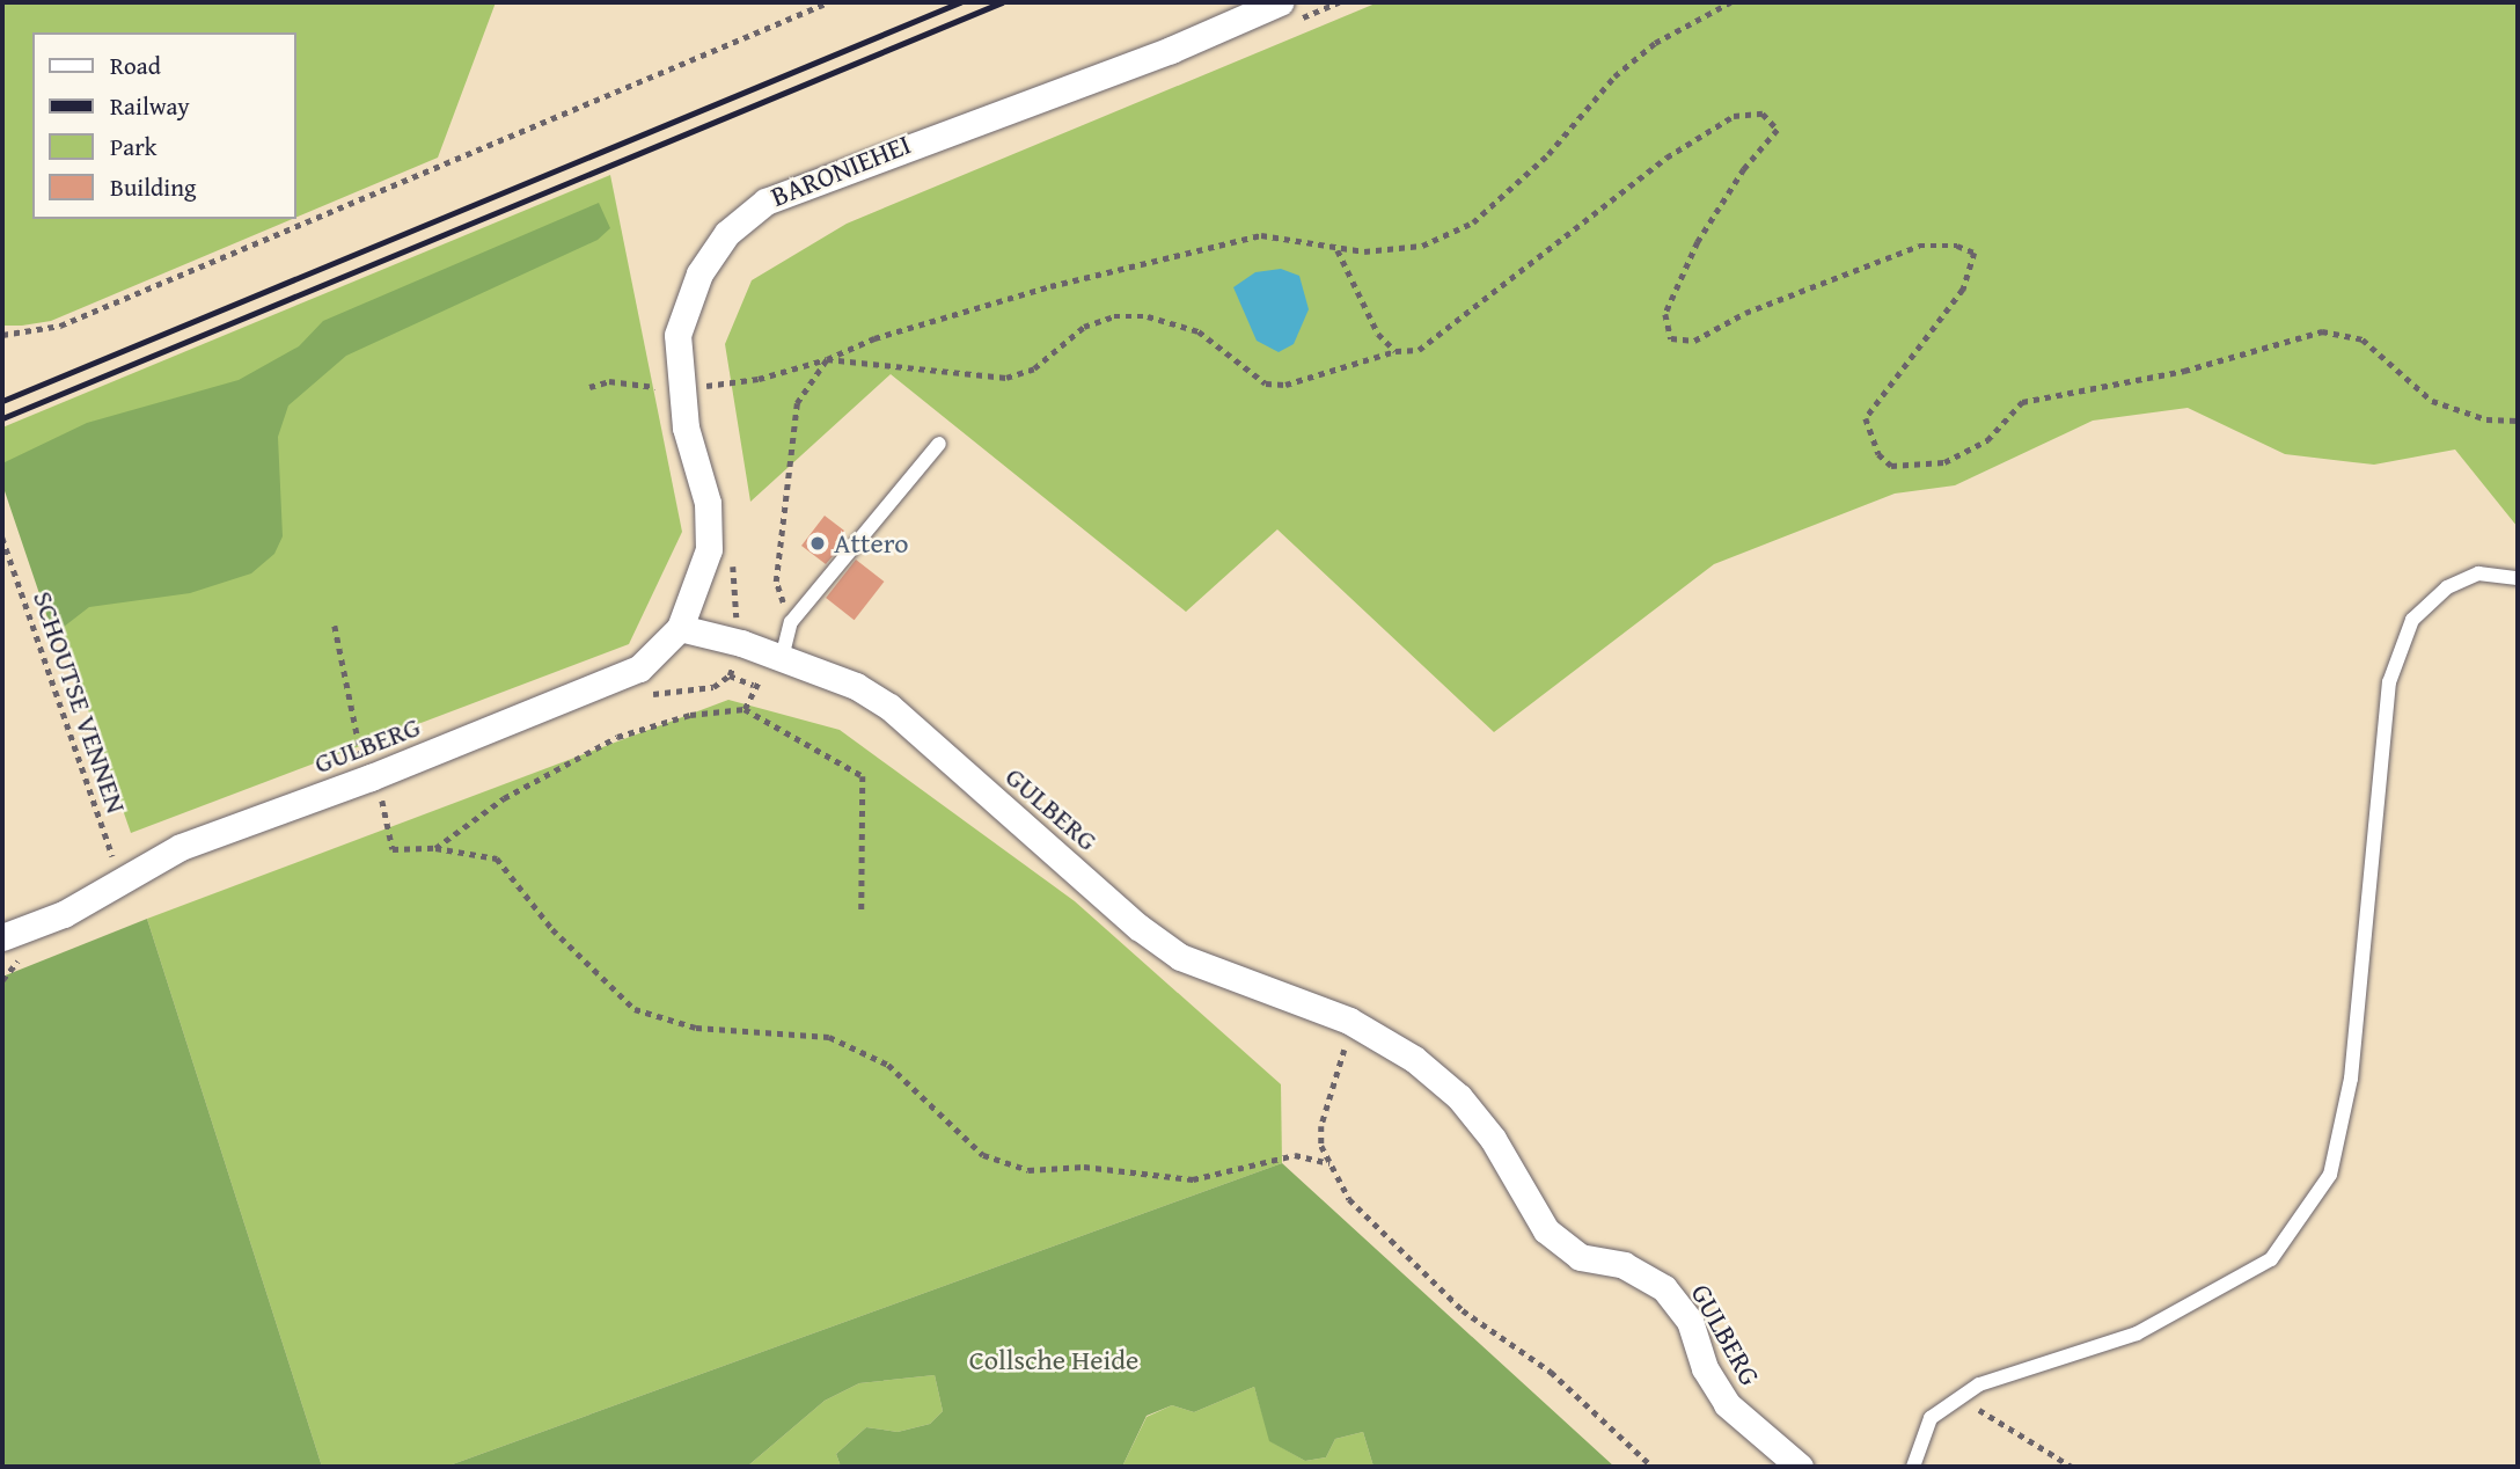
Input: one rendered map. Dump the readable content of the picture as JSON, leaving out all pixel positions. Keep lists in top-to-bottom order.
{
  "streets": {
    "street": ["BARONIEHEI", "GULBERG"],
    "path": ["SCHOUTSE VENNEN"]
  },
  "crossings": [
    ["BARONIEHEI", "GULBERG"],
    ["SCHOUTSE VENNEN", "GULBERG"]
  ],
  "parks": ["Collsche Heide"],
  "places": ["Attero"],
  "legend": [
    "Road",
    "Railway",
    "Park",
    "Building"
  ]
}
